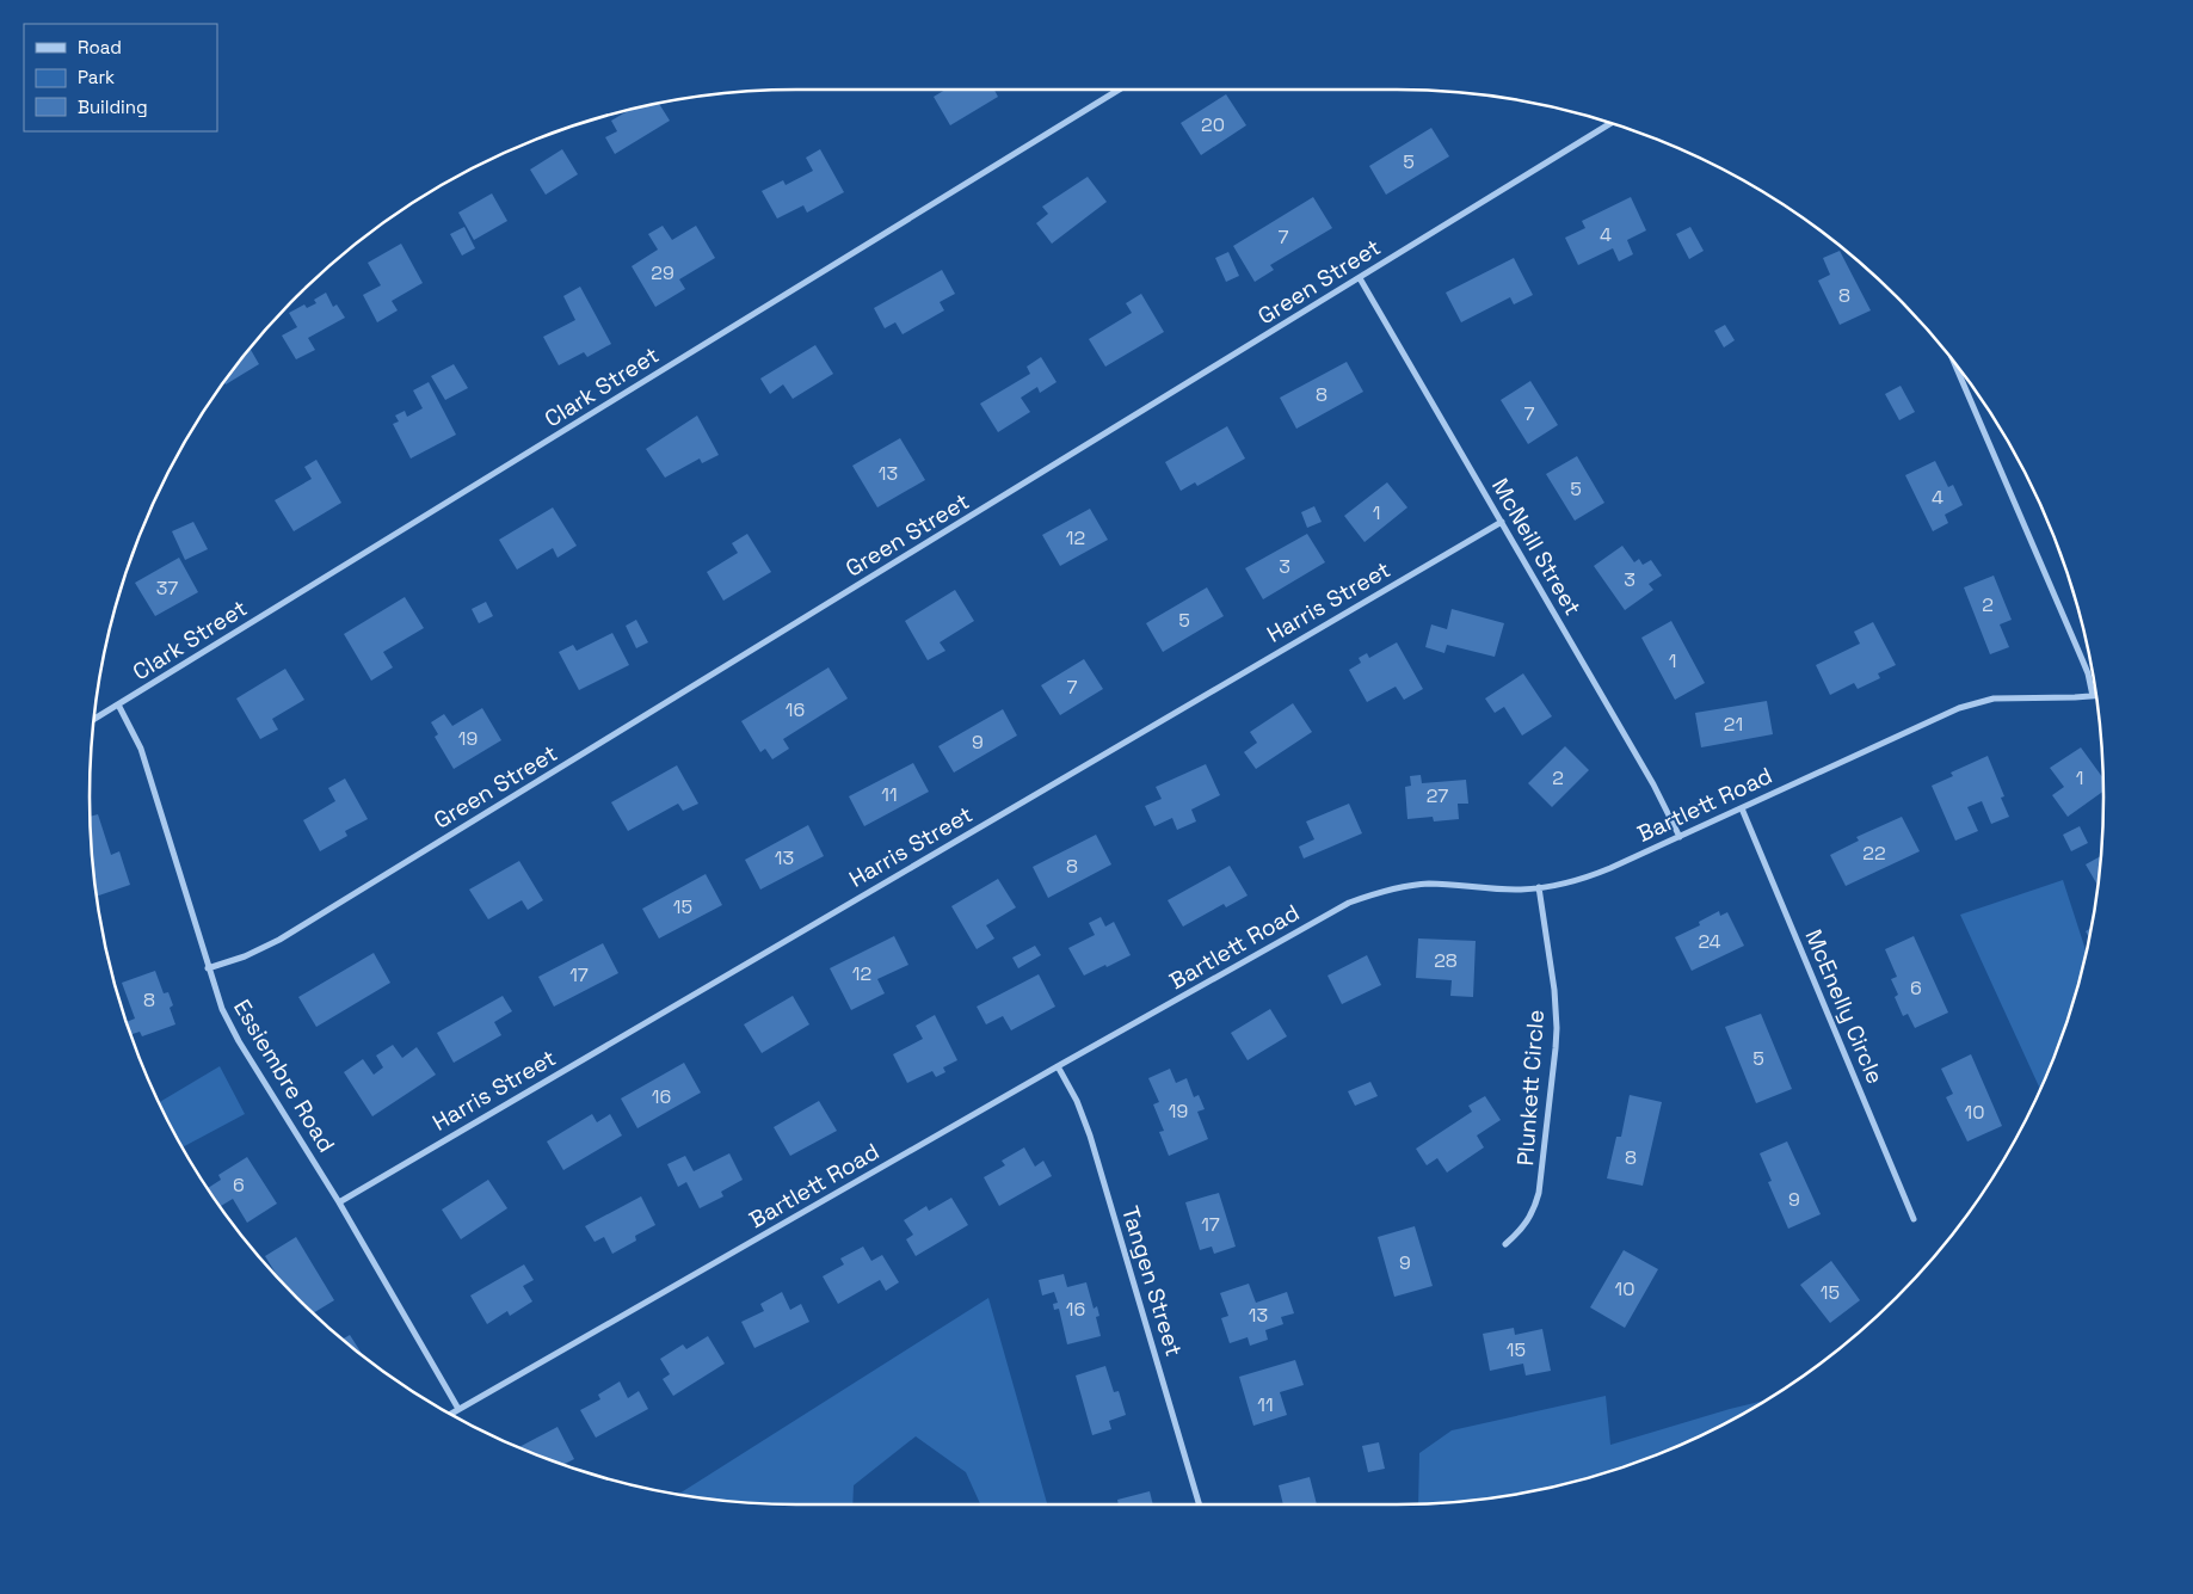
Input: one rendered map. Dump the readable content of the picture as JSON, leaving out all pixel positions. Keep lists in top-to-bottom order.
{
  "streets": {
    "street": [
      "Green Street",
      "Clark Street",
      "McNeill Street",
      "Harris Street",
      "Bartlett Road",
      "McEnelly Circle",
      "Essiembre Road",
      "Plunkett Circle",
      "Tangen Street"
    ]
  },
  "crossings": [
    ["Green Street", "McNeill Street"],
    ["Green Street", "Essiembre Road"],
    ["Clark Street", "Essiembre Road"],
    ["McNeill Street", "Harris Street"],
    ["McNeill Street", "Bartlett Road"],
    ["Harris Street", "Essiembre Road"],
    ["Bartlett Road", "McEnelly Circle"],
    ["Bartlett Road", "Essiembre Road"],
    ["Bartlett Road", "Plunkett Circle"],
    ["Bartlett Road", "Tangen Street"]
  ],
  "house_numbers": [
    "20",
    "5",
    "4",
    "7",
    "29",
    "8",
    "8",
    "7",
    "13",
    "5",
    "4",
    "1",
    "12",
    "3",
    "3",
    "37",
    "2",
    "5",
    "1",
    "7",
    "16",
    "21",
    "19",
    "9",
    "2",
    "1",
    "11",
    "27",
    "22",
    "13",
    "8",
    "15",
    "24",
    "28",
    "12",
    "17",
    "6",
    "8",
    "5",
    "16",
    "19",
    "10",
    "8",
    "6",
    "9",
    "17",
    "9",
    "10",
    "15",
    "16",
    "13",
    "15",
    "11"
  ],
  "legend": ["Road", "Park", "Building"]
}
